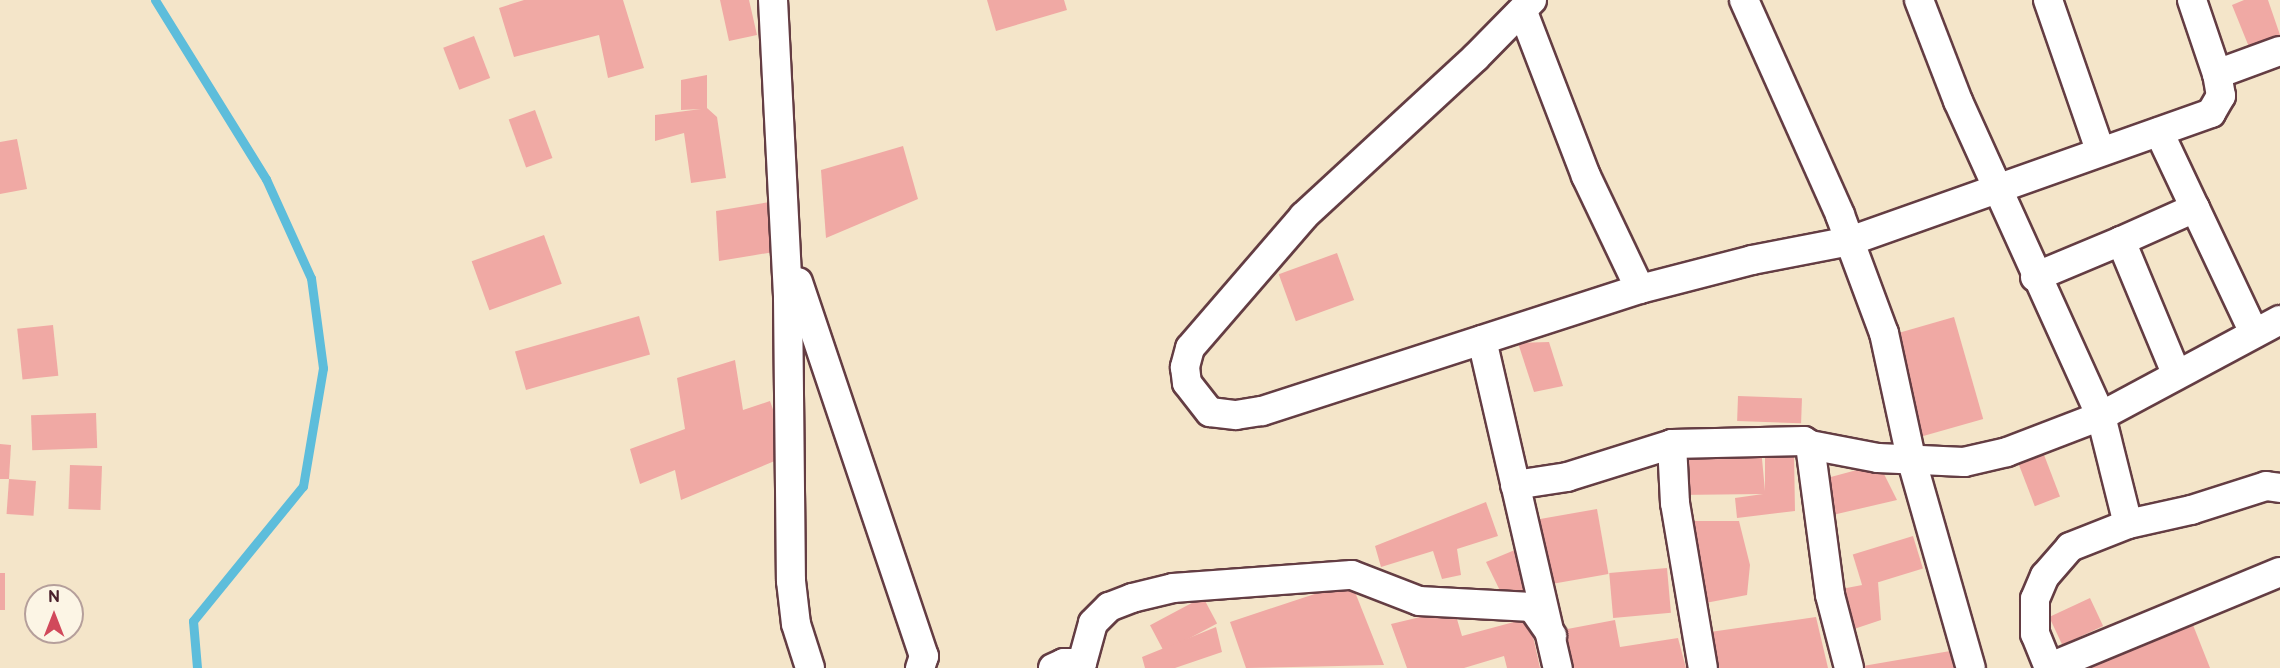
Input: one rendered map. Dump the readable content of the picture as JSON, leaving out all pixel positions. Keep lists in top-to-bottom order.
{
  "north": "top"
}
